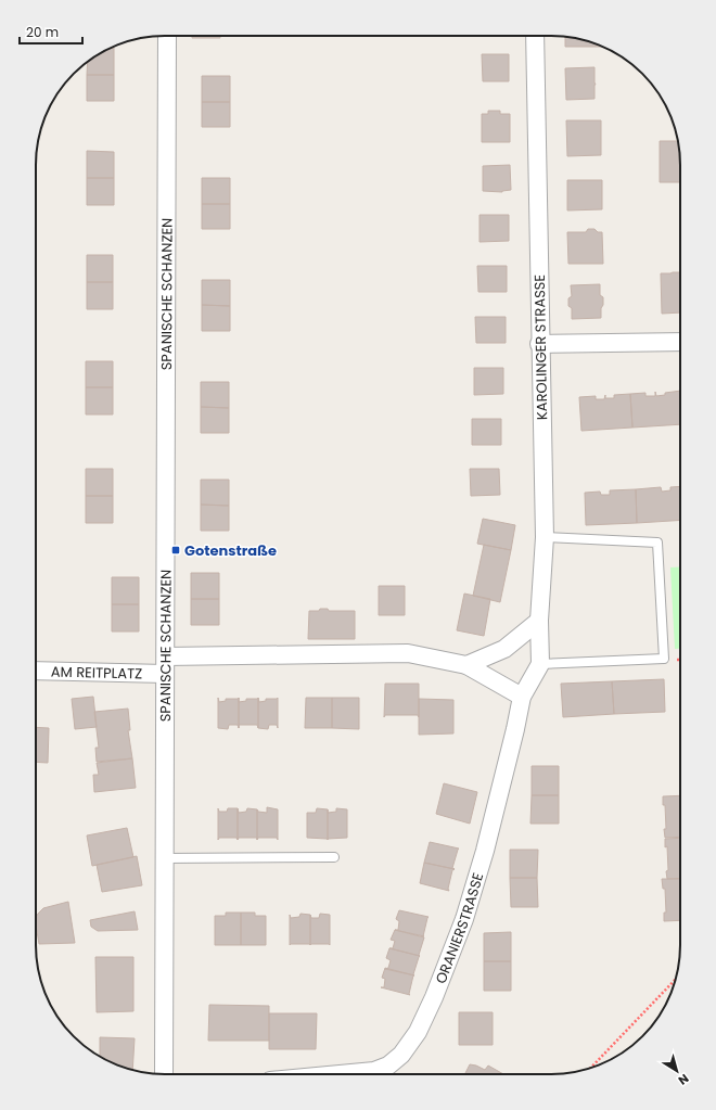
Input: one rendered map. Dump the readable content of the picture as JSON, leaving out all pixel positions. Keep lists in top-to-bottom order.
{
  "streets": {
    "street": [
      "SPANISCHE SCHANZEN",
      "KAROLINGER STRASSE",
      "AM REITPLATZ",
      "ORANIERSTRASSE"
    ]
  },
  "crossings": [
    ["SPANISCHE SCHANZEN", "AM REITPLATZ"],
    ["KAROLINGER STRASSE", "ORANIERSTRASSE"]
  ],
  "places": {
    "transit": ["Gotenstraße"]
  },
  "scale_bar": "20 m",
  "north": "bottom right"
}
